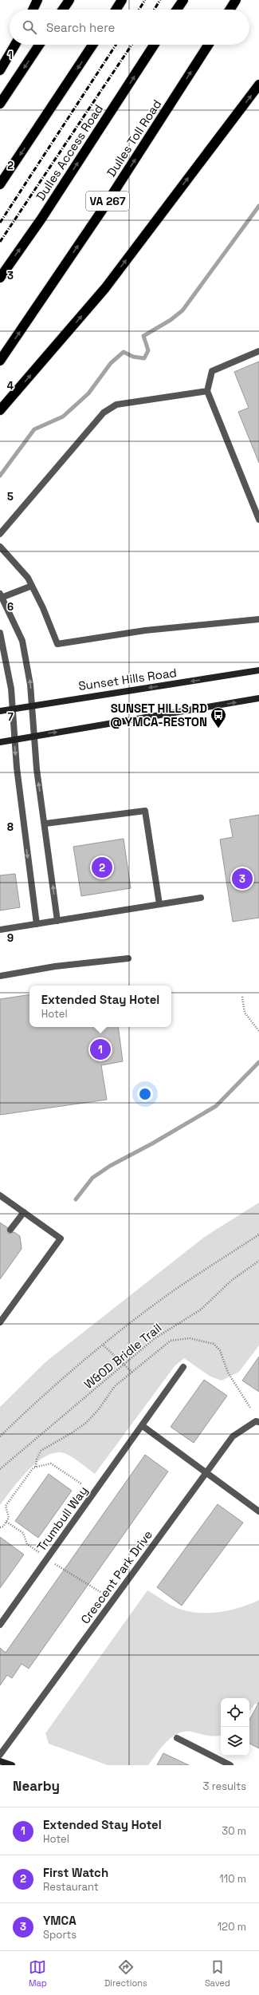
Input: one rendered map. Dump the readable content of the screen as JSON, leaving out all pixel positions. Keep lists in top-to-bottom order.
{
  "streets": {
    "highway": ["Dulles Toll Road", "Dulles Access Road", "VA 267"],
    "main road": ["Sunset Hills Road"],
    "street": ["Trumbull Way", "Crescent Park Drive"],
    "path": ["W&OD Bridle Trail"]
  },
  "places": {
    "bus stop": ["SUNSET HILLS RD @ YMCA-RESTON"]
  },
  "page": {
    "search": "Search here",
    "pins": ["2", "3", "1"],
    "popup": ["Extended Stay Hotel", "Hotel"],
    "heading": ["Nearby", "3 results"],
    "list": [
      {
        "mark": "1",
        "name": "Extended Stay Hotel",
        "note": "Hotel",
        "value": "30 m"
      },
      {
        "mark": "2",
        "name": "First Watch",
        "note": "Restaurant",
        "value": "110 m"
      },
      {
        "mark": "3",
        "name": "YMCA",
        "note": "Sports",
        "value": "120 m"
      }
    ],
    "nav": ["Map", "Directions", "Saved"]
  },
  "grid": {
    "rows": [
      "1",
      "2",
      "3",
      "4",
      "5",
      "6",
      "7",
      "8",
      "9"
    ]
  }
}
